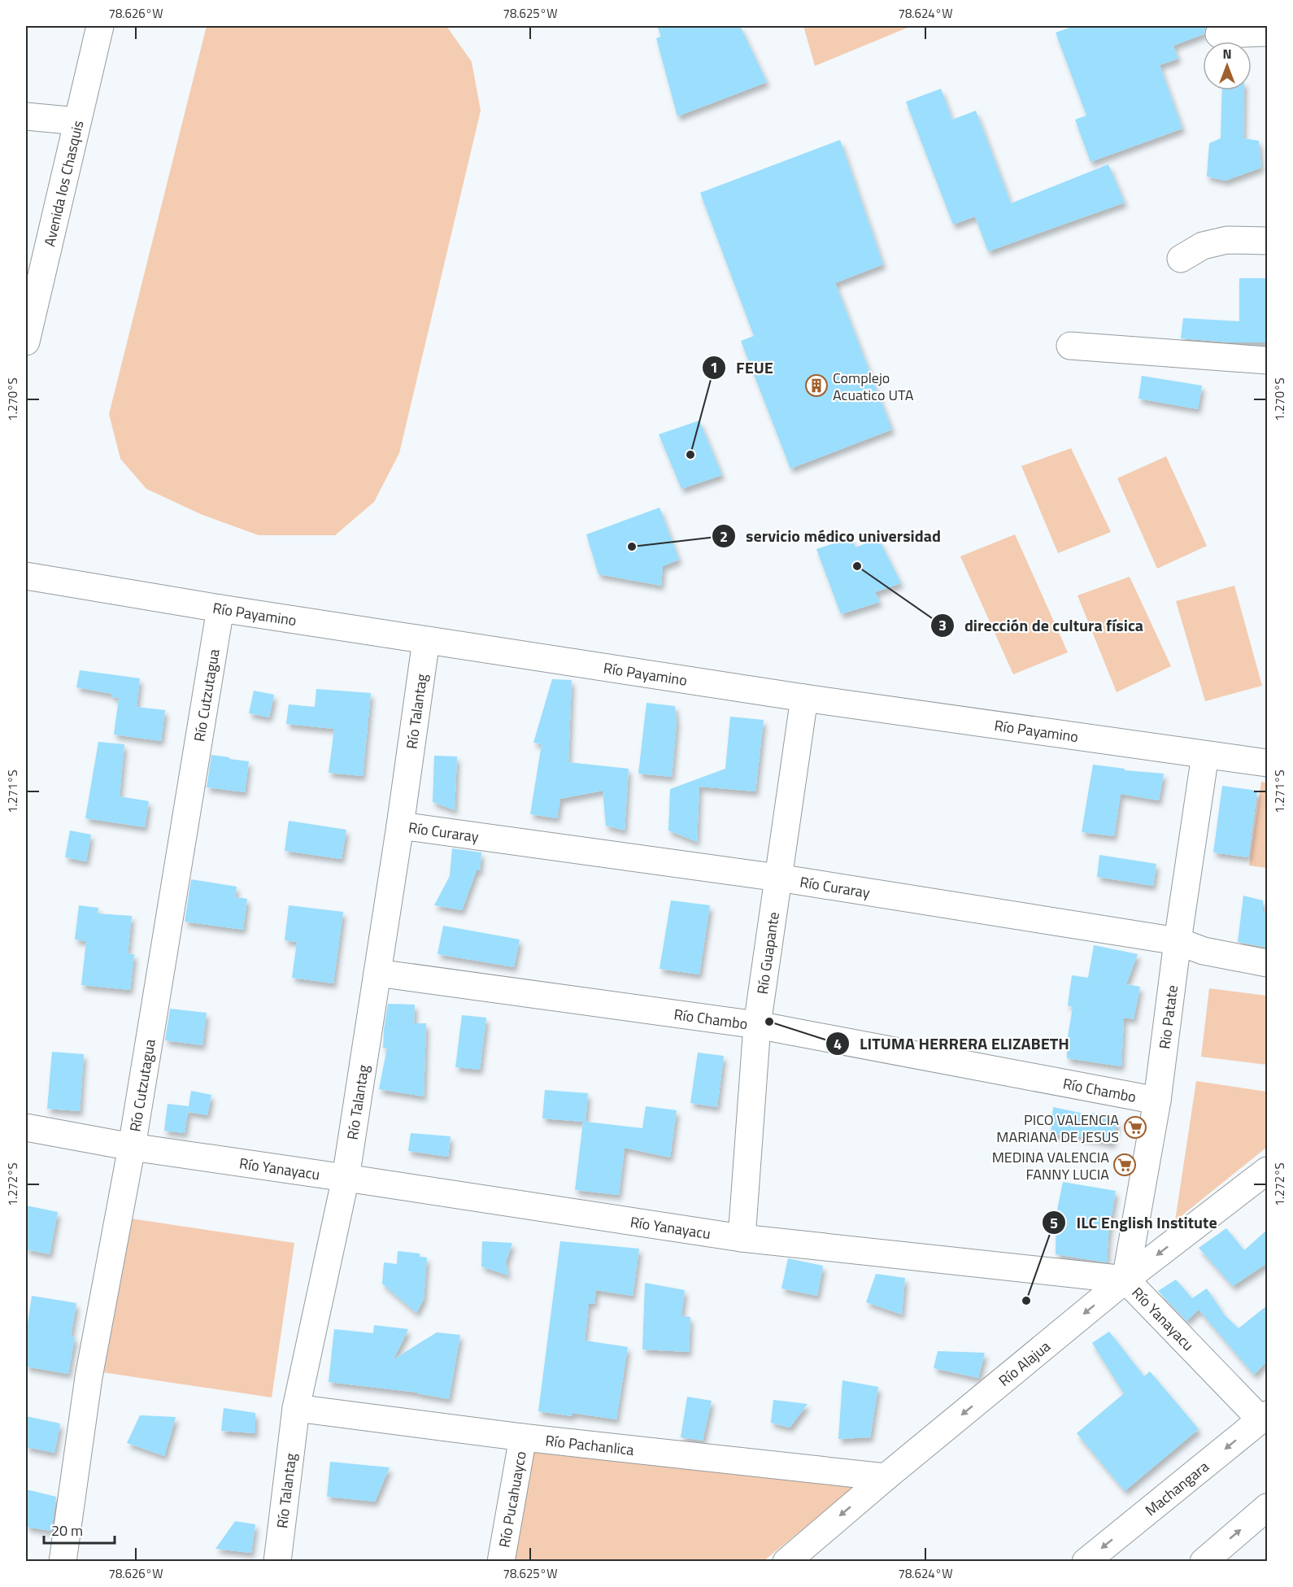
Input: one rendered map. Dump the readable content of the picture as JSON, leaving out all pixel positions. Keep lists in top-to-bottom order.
{
  "streets": {
    "street": [
      "Avenida los Chasquis",
      "Río Payamino",
      "Río Cutzutagua",
      "Río Talantag",
      "Río Curaray",
      "Río Guapante",
      "Rio Patate",
      "Río Chambo",
      "Río Yanayacu",
      "Río Alajua",
      "Río Pachanlica",
      "Machangara",
      "Río Pucahuayco"
    ]
  },
  "crossings": [
    ["Río Payamino", "Río Cutzutagua"],
    ["Río Payamino", "Río Talantag"],
    ["Río Payamino", "Río Guapante"],
    ["Río Payamino", "Rio Patate"],
    ["Río Cutzutagua", "Río Yanayacu"],
    ["Río Talantag", "Río Curaray"],
    ["Río Talantag", "Río Chambo"],
    ["Río Talantag", "Río Yanayacu"],
    ["Río Talantag", "Río Pachanlica"],
    ["Río Curaray", "Río Guapante"],
    ["Río Curaray", "Rio Patate"],
    ["Río Guapante", "Río Chambo"],
    ["Río Guapante", "Río Yanayacu"],
    ["Rio Patate", "Río Chambo"],
    ["Rio Patate", "Río Yanayacu"],
    ["Rio Patate", "Río Alajua"],
    ["Río Yanayacu", "Río Alajua"],
    ["Río Yanayacu", "Machangara"],
    ["Río Alajua", "Río Pachanlica"],
    ["Río Pachanlica", "Río Pucahuayco"]
  ],
  "one_way": ["Río Alajua"],
  "places": {
    "building": ["Complejo Acuatico UTA"],
    "other": [
      "FEUE",
      "servicio médico universidad",
      "dirección de cultura física",
      "LITUMA HERRERA ELIZABETH",
      "ILC English Institute"
    ],
    "supermarket": ["PICO VALENCIA MARIANA DE JESUS", "MEDINA VALENCIA FANNY LUCIA"]
  },
  "scale_bar": "20 m",
  "north": "top",
  "coordinates": [
    "78.626°W",
    "78.625°W",
    "78.624°W",
    "1.270°S",
    "1.271°S",
    "1.272°S"
  ]
}
